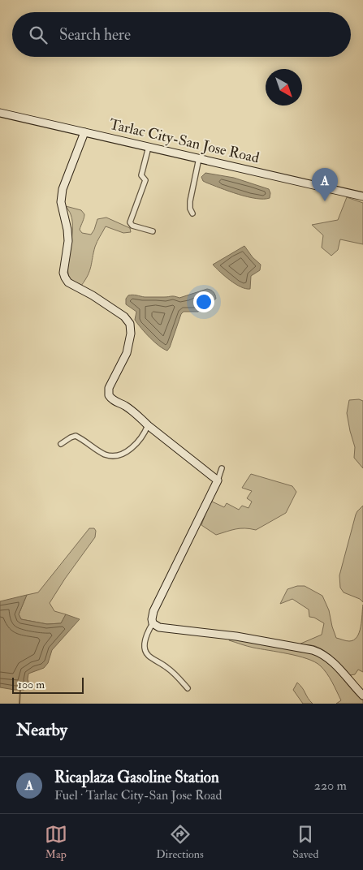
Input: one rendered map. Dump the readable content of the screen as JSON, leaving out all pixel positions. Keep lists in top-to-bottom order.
{
  "streets": {
    "street": ["Tarlac City-San Jose Road"]
  },
  "scale_bar": "100 m",
  "north": "bottom right",
  "page": {
    "search": "Search here",
    "pins": "A",
    "scale": "100 m",
    "heading": "Nearby",
    "list": [
      {
        "mark": "A",
        "name": "Ricaplaza Gasoline Station",
        "note": "Fuel · Tarlac City-San Jose Road",
        "value": "220 m"
      }
    ],
    "nav": ["Map", "Directions", "Saved"]
  }
}
